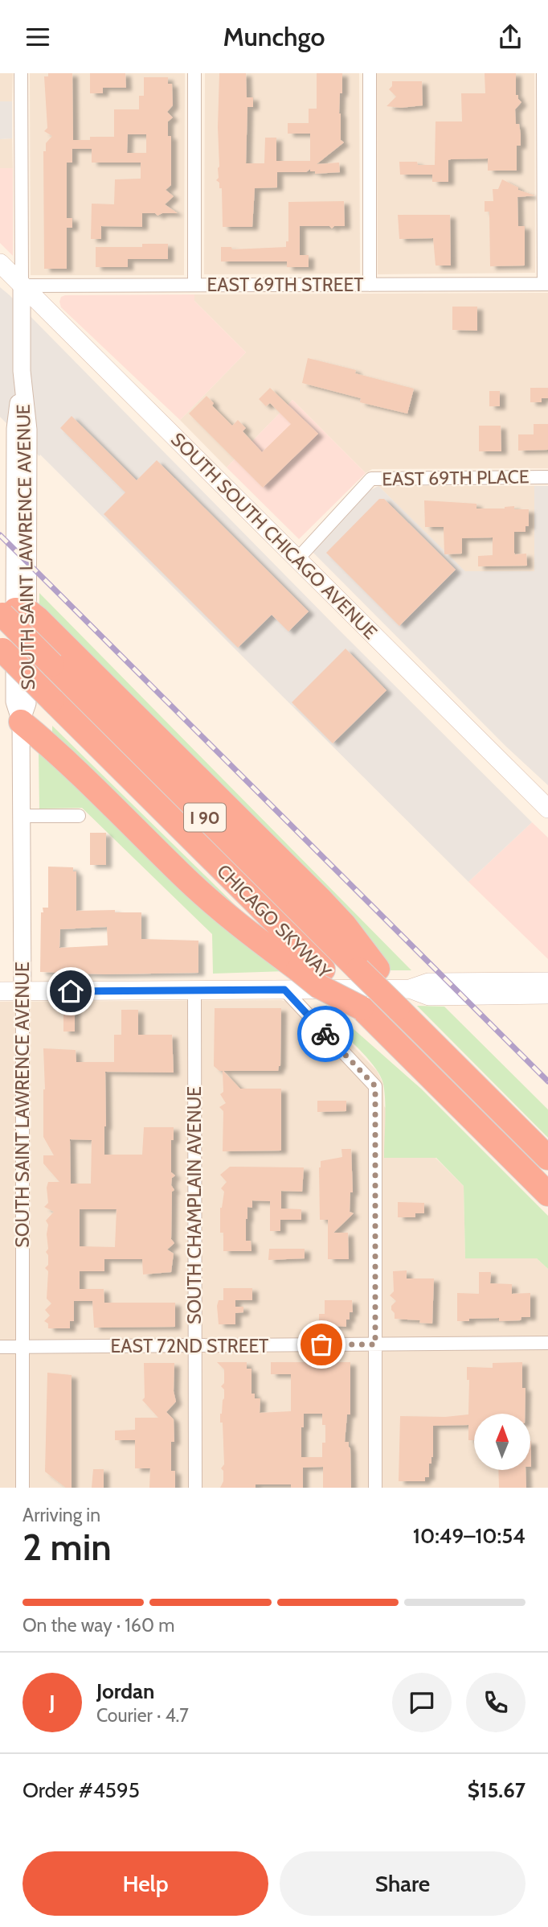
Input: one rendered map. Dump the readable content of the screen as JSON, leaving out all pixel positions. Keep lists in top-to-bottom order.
{
  "streets": {
    "highway": ["I 90", "CHICAGO SKYWAY"],
    "main road": ["SOUTH SOUTH CHICAGO AVENUE"],
    "street": [
      "EAST 69TH STREET",
      "EAST 69TH PLACE",
      "SOUTH SAINT LAWRENCE AVENUE",
      "SOUTH CHAMPLAIN AVENUE",
      "EAST 72ND STREET"
    ]
  },
  "crossings": [
    ["EAST 69TH STREET", "SOUTH SOUTH CHICAGO AVENUE"],
    ["EAST 69TH STREET", "SOUTH SAINT LAWRENCE AVENUE"],
    ["EAST 69TH PLACE", "SOUTH SOUTH CHICAGO AVENUE"],
    ["SOUTH SOUTH CHICAGO AVENUE", "SOUTH SAINT LAWRENCE AVENUE"],
    ["SOUTH SAINT LAWRENCE AVENUE", "CHICAGO SKYWAY"],
    ["SOUTH SAINT LAWRENCE AVENUE", "EAST 72ND STREET"],
    ["SOUTH CHAMPLAIN AVENUE", "EAST 72ND STREET"]
  ],
  "north": "top",
  "page": {
    "header": "Munchgo",
    "heading": ["2 min", "Arriving in", "10:49–10:54"],
    "panel": [
      "Jordan",
      "Courier · 4.7",
      "Order #4595",
      "$15.67"
    ],
    "bar": "On the way · 160 m",
    "round": "J",
    "buttons": ["Help", "Share"]
  }
}
